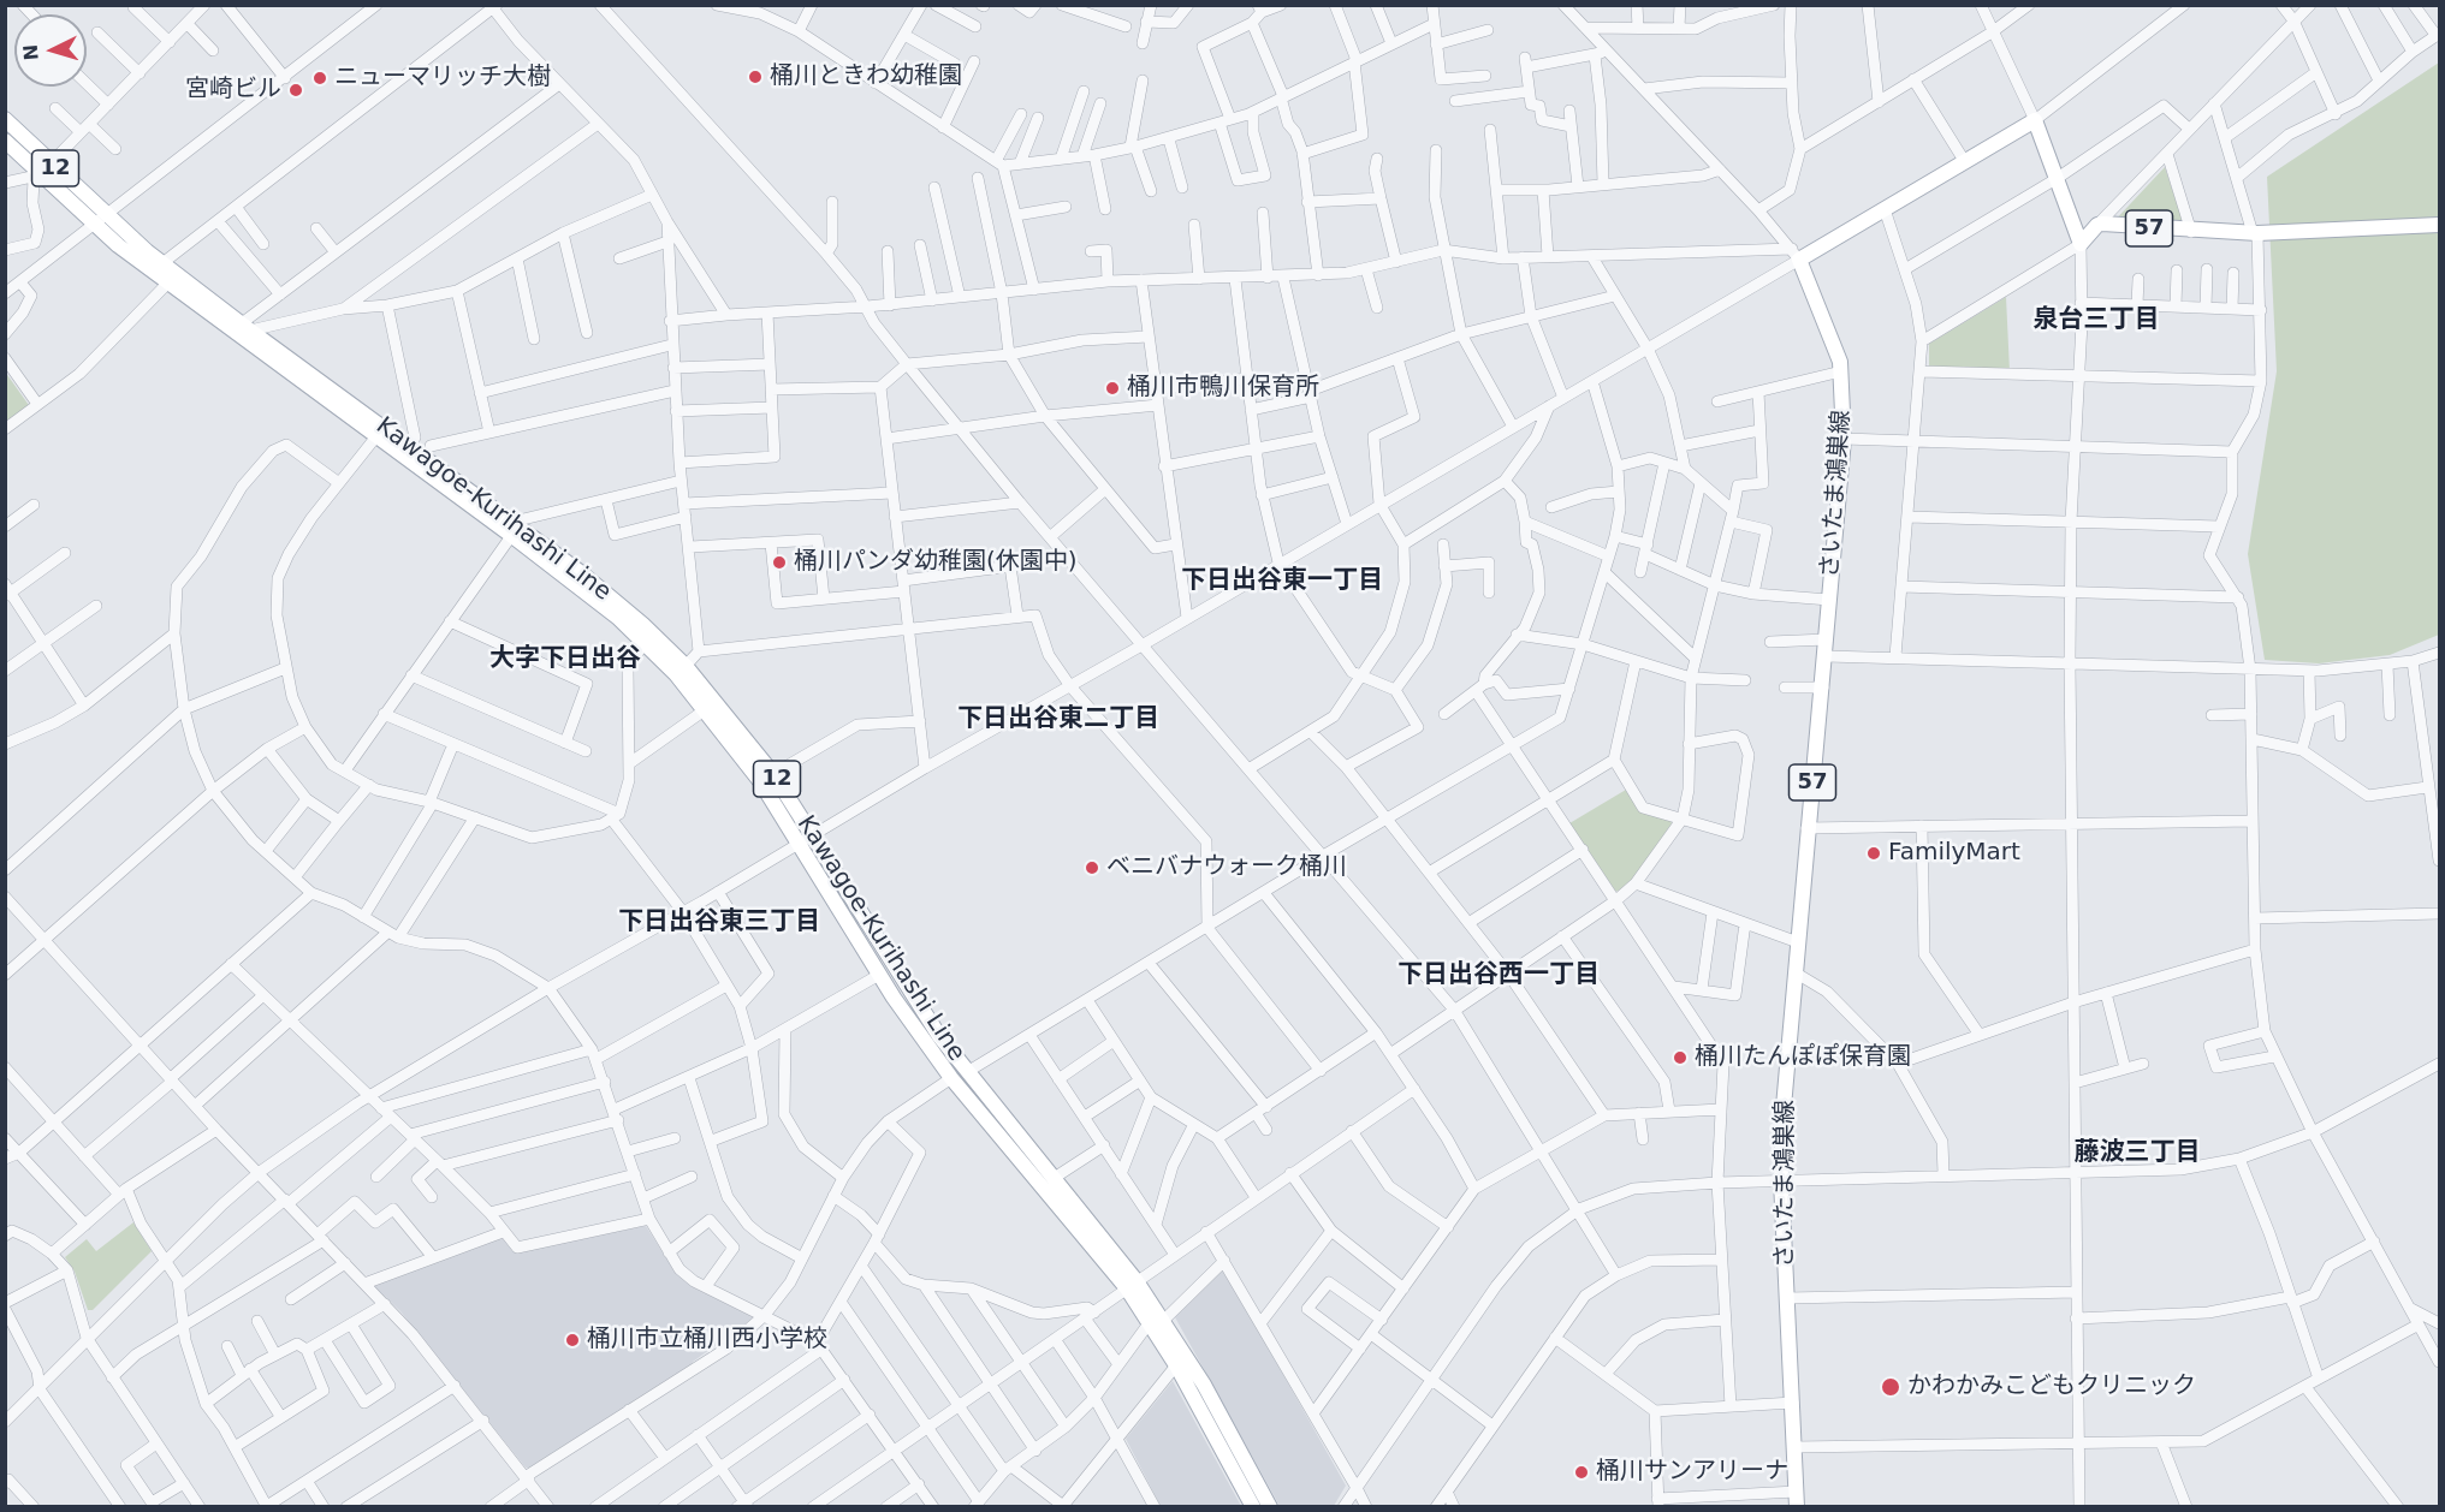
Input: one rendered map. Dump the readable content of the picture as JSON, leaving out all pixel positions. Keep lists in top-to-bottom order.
{
  "streets": {
    "main road": [
      "12",
      "57",
      "さいたま鴻巣線",
      "Kawagoe-Kurihashi Line"
    ]
  },
  "districts": [
    "泉台三丁目",
    "下日出谷東一丁目",
    "大字下日出谷",
    "下日出谷東二丁目",
    "下日出谷東三丁目",
    "下日出谷西一丁目",
    "藤波三丁目"
  ],
  "places": [
    "桶川ときわ幼稚園",
    "ニューマリッチ大樹",
    "宮崎ビル",
    "桶川市鴨川保育所",
    "桶川パンダ幼稚園(休園中)",
    "FamilyMart",
    "ベニバナウォーク桶川",
    "桶川たんぽぽ保育園",
    "桶川市立桶川西小学校",
    "かわかみこどもクリニック",
    "桶川サンアリーナ"
  ],
  "north": "left"
}
